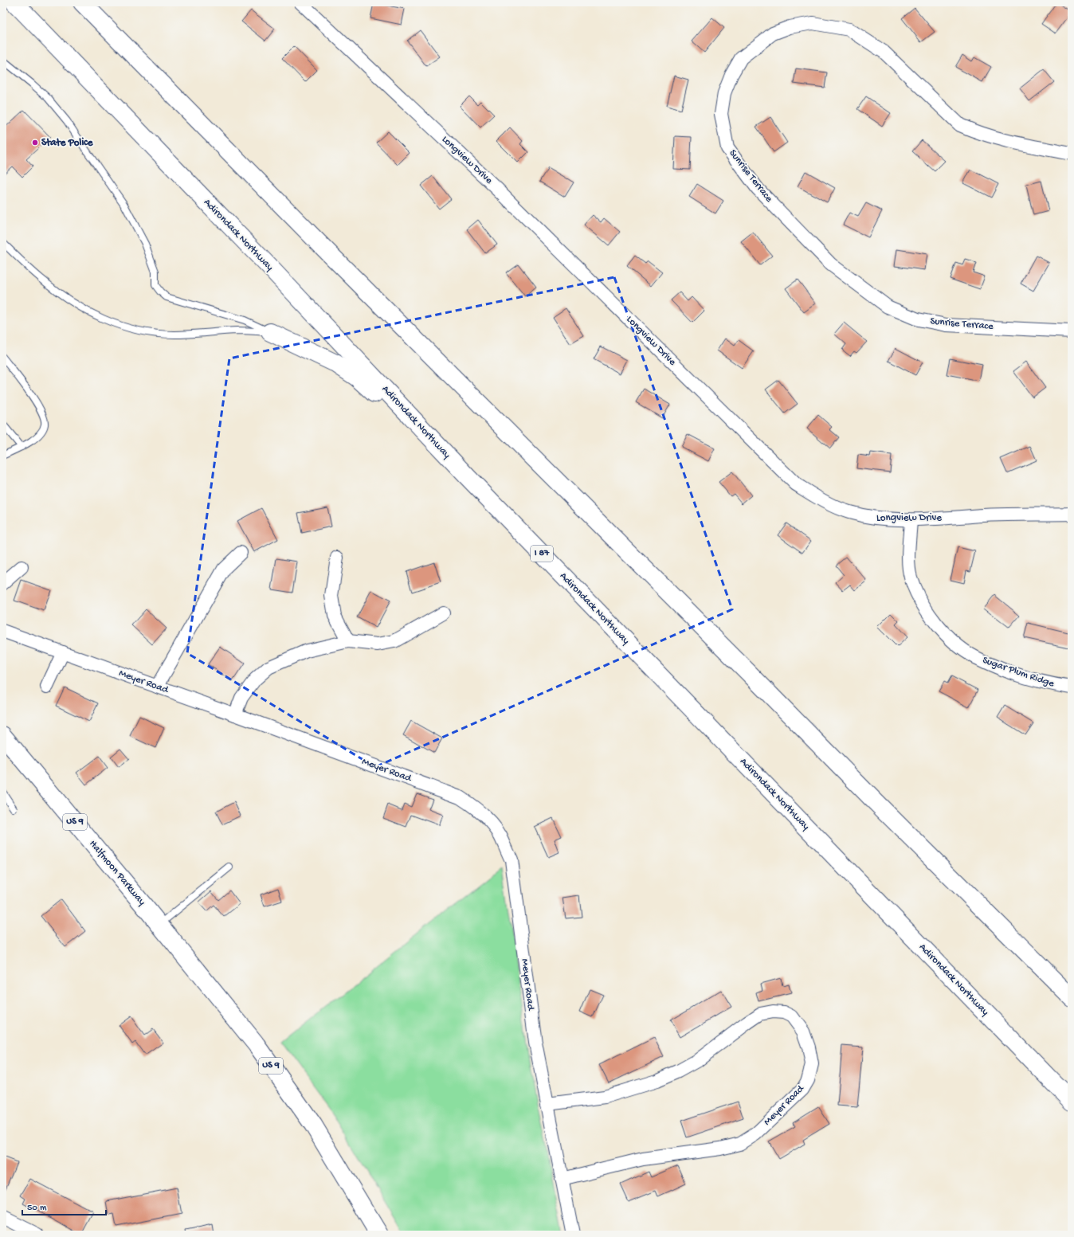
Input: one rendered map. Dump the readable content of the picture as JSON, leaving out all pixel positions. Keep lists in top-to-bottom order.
{
  "streets": {
    "main road": [
      "Adirondack Northway",
      "I 87",
      "US 9",
      "Halfmoon Parkway"
    ],
    "street": [
      "Longview Drive",
      "Sunrise Terrace",
      "Sugar Plum Ridge",
      "Meyer Road"
    ]
  },
  "crossings": [
    ["Longview Drive", "Sugar Plum Ridge"],
    ["US 9", "Halfmoon Parkway"]
  ],
  "places": ["State Police"],
  "scale_bar": "50 m"
}
